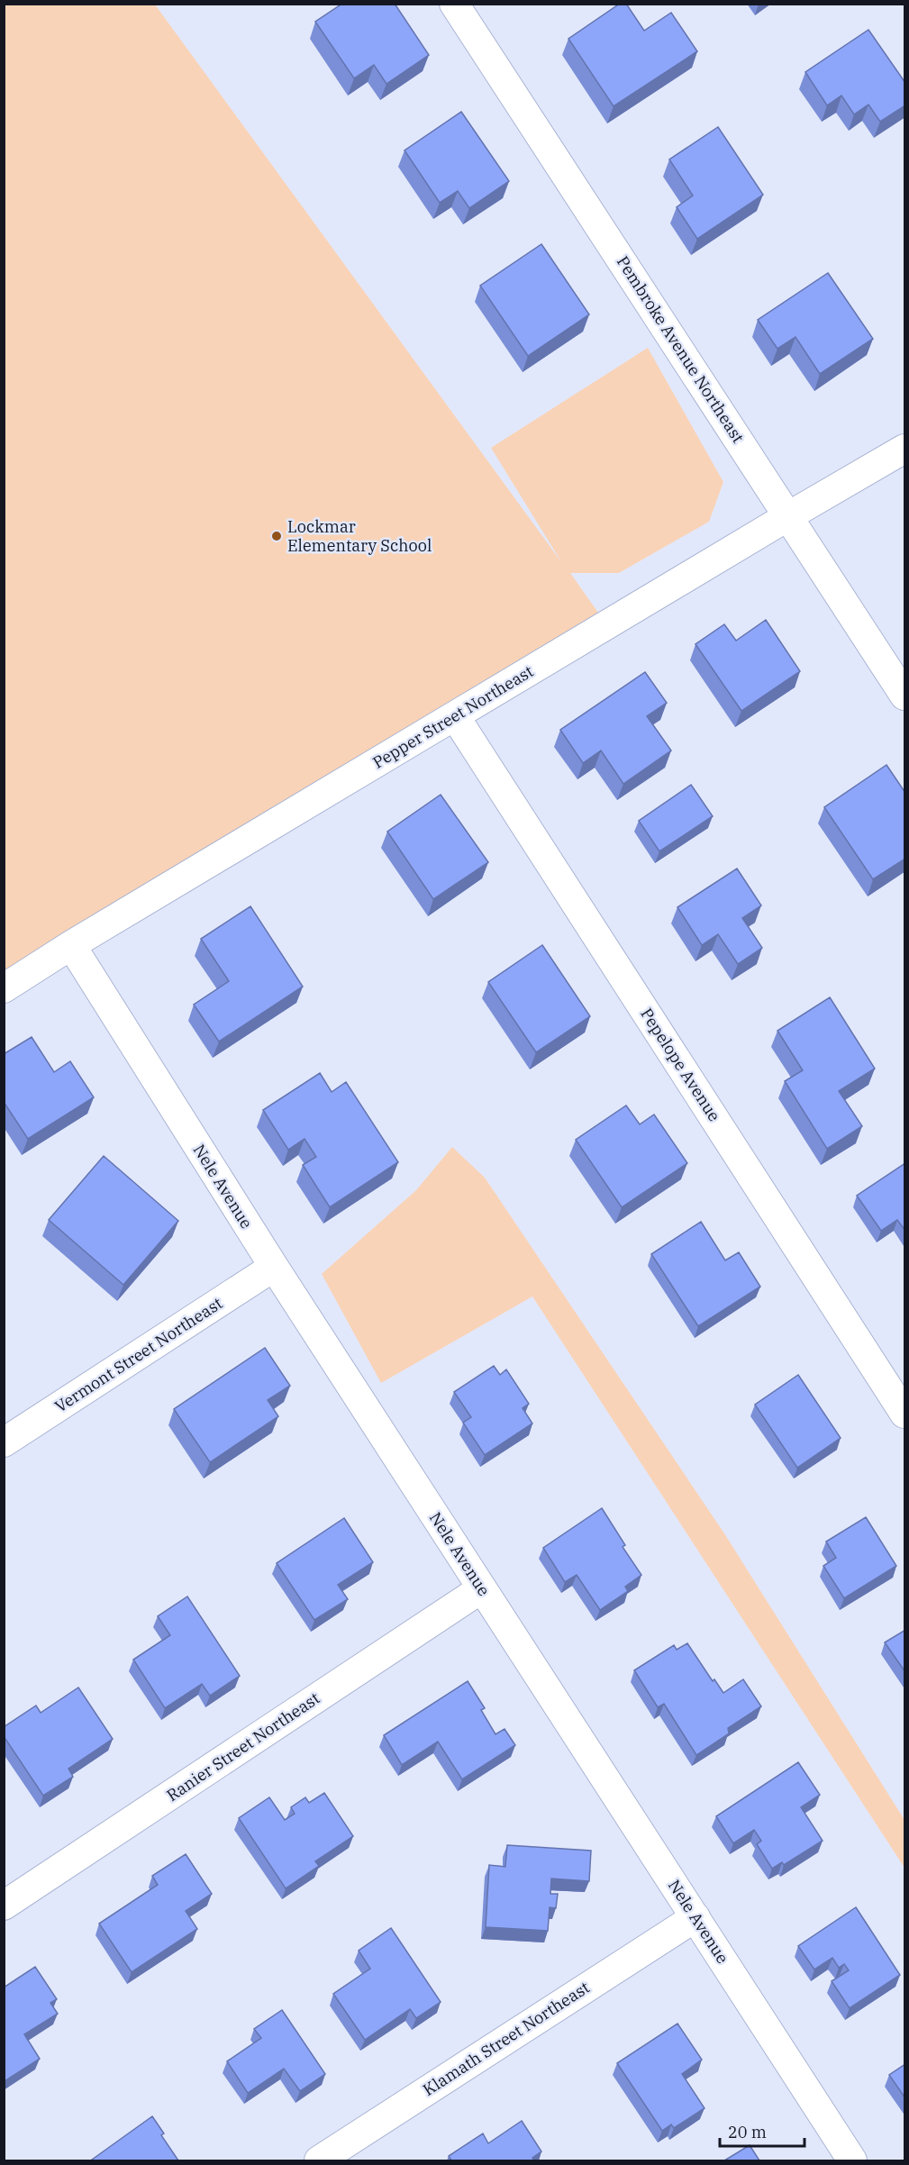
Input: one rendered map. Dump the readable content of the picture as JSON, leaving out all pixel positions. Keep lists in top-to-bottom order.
{
  "streets": {
    "street": [
      "Pembroke Avenue Northeast",
      "Pepper Street Northeast",
      "Pepelope Avenue",
      "Nele Avenue",
      "Vermont Street Northeast",
      "Ranier Street Northeast",
      "Klamath Street Northeast"
    ]
  },
  "crossings": [
    ["Pembroke Avenue Northeast", "Pepper Street Northeast"],
    ["Pepper Street Northeast", "Pepelope Avenue"],
    ["Pepper Street Northeast", "Nele Avenue"],
    ["Nele Avenue", "Vermont Street Northeast"],
    ["Nele Avenue", "Ranier Street Northeast"],
    ["Nele Avenue", "Klamath Street Northeast"]
  ],
  "places": ["Lockmar Elementary School"],
  "scale_bar": "20 m"
}
